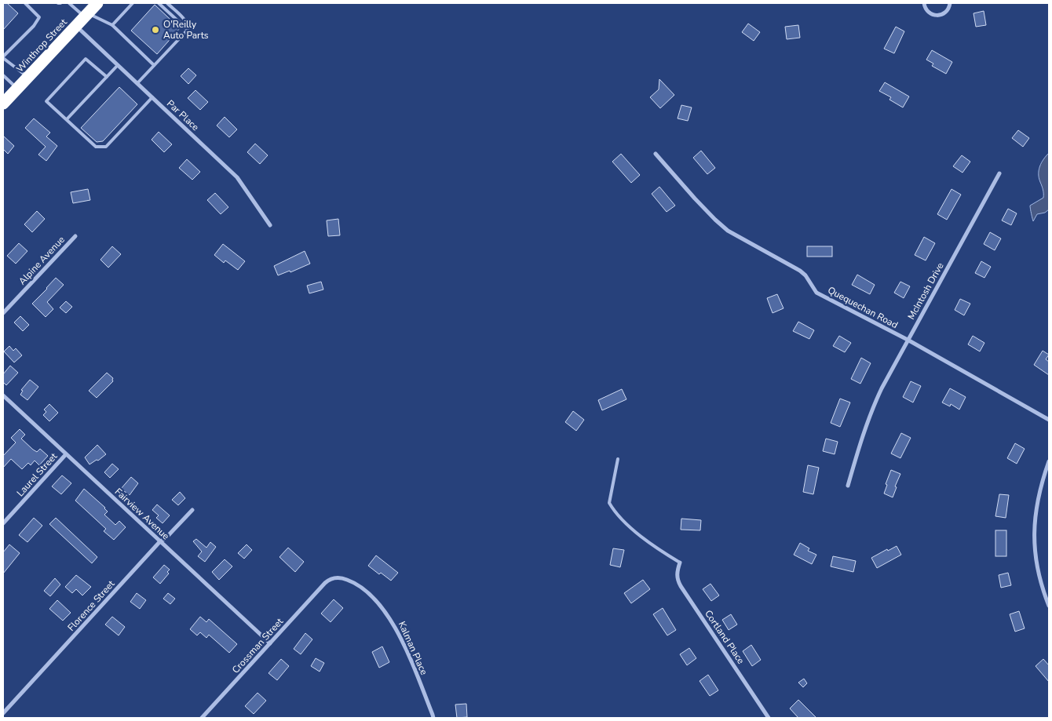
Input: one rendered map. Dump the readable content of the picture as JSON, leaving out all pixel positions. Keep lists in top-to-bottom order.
{
  "streets": {
    "highway": ["Winthrop Street"],
    "street": [
      "Par Place",
      "Alpine Avenue",
      "McIntosh Drive",
      "Quequechan Road",
      "Laurel Street",
      "Fairview Avenue",
      "Florence Street",
      "Cortland Place",
      "Crossman Street",
      "Kalman Place"
    ]
  },
  "crossings": [
    ["Winthrop Street", "Par Place"],
    ["McIntosh Drive", "Quequechan Road"],
    ["Laurel Street", "Fairview Avenue"],
    ["Fairview Avenue", "Florence Street"],
    ["Fairview Avenue", "Crossman Street"],
    ["Crossman Street", "Kalman Place"]
  ],
  "places": ["O'Reilly Auto Parts"]
}
